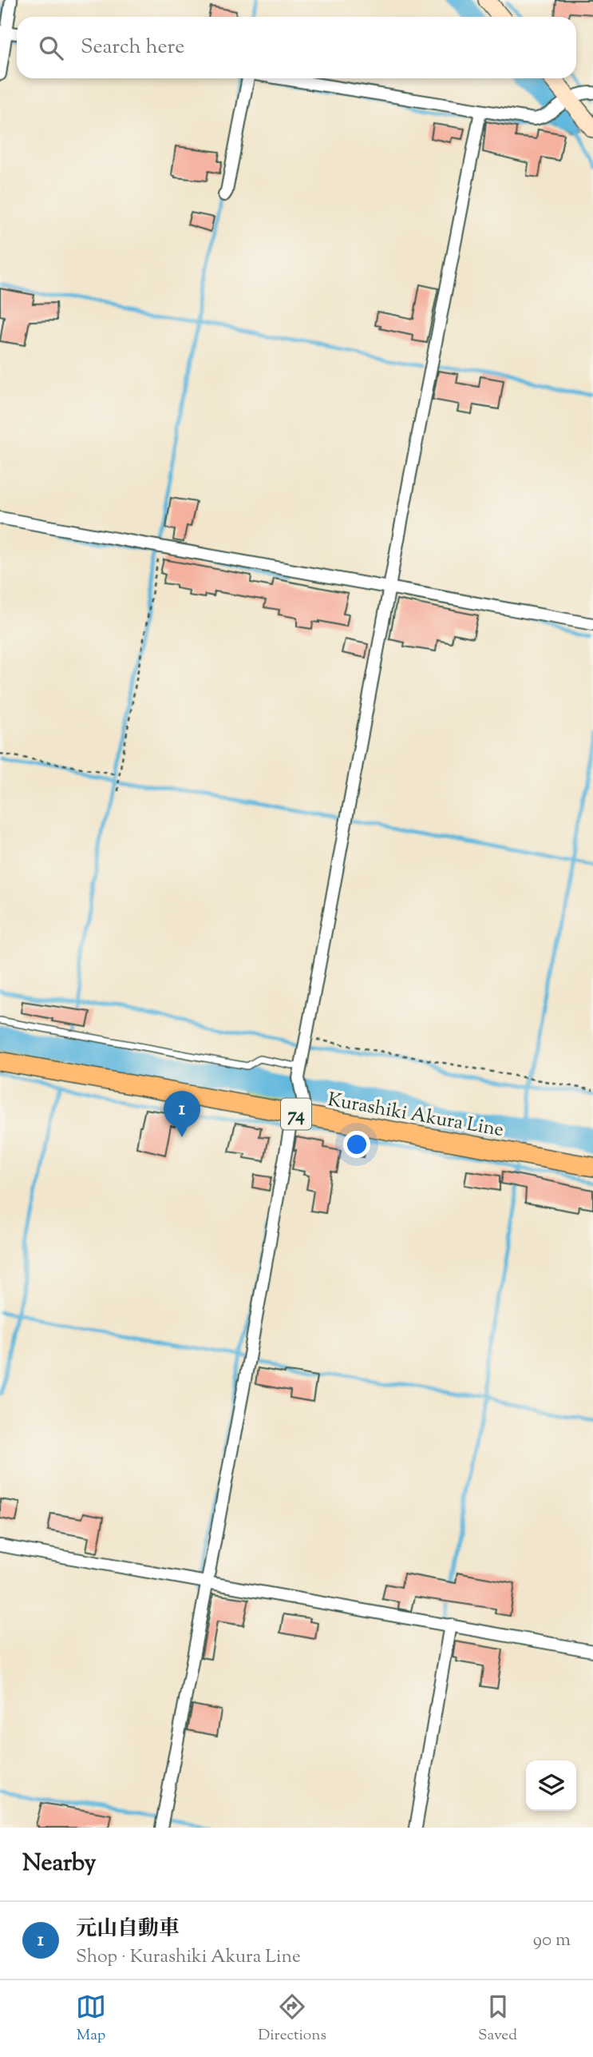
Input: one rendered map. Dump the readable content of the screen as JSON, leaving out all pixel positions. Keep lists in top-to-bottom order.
{
  "streets": {
    "main road": ["74", "Kurashiki Akura Line"]
  },
  "page": {
    "search": "Search here",
    "pins": "1",
    "heading": "Nearby",
    "list": [
      {
        "mark": "1",
        "name": "元山自動車",
        "note": "Shop · Kurashiki Akura Line",
        "value": "90 m"
      }
    ],
    "nav": ["Map", "Directions", "Saved"]
  }
}
